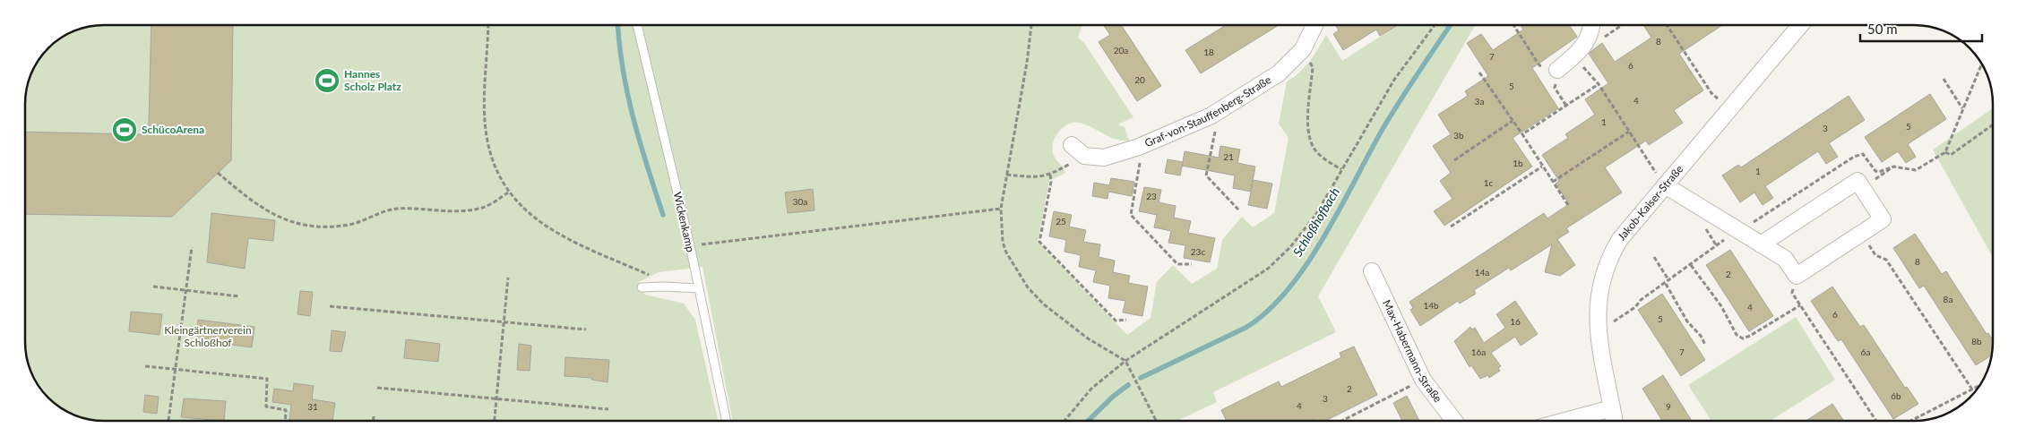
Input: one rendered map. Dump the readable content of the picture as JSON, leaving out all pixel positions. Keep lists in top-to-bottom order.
{
  "streets": {
    "street": ["Graf-von-Stauffenberg-Straße", "Jakob-Kaiser-Straße", "Max-Habermann-Straße"],
    "lane": ["Wickenkamp"]
  },
  "water": ["Schloßhofbach"],
  "parks": ["Kleingärtnerverein Schloßhof"],
  "places": {
    "sports": ["Hannes Scholz Platz", "SchücoArena"]
  },
  "house_numbers": [
    "8",
    "20a",
    "18",
    "7",
    "6",
    "20",
    "5",
    "4",
    "3a",
    "1",
    "5",
    "3",
    "3b",
    "21",
    "1b",
    "1",
    "1c",
    "23",
    "30a",
    "25",
    "23c",
    "8",
    "14a",
    "2",
    "8a",
    "14b",
    "4",
    "6",
    "5",
    "16",
    "8b",
    "16a",
    "7",
    "6a",
    "2",
    "6b",
    "3",
    "4",
    "31",
    "9"
  ],
  "scale_bar": "50 m"
}
